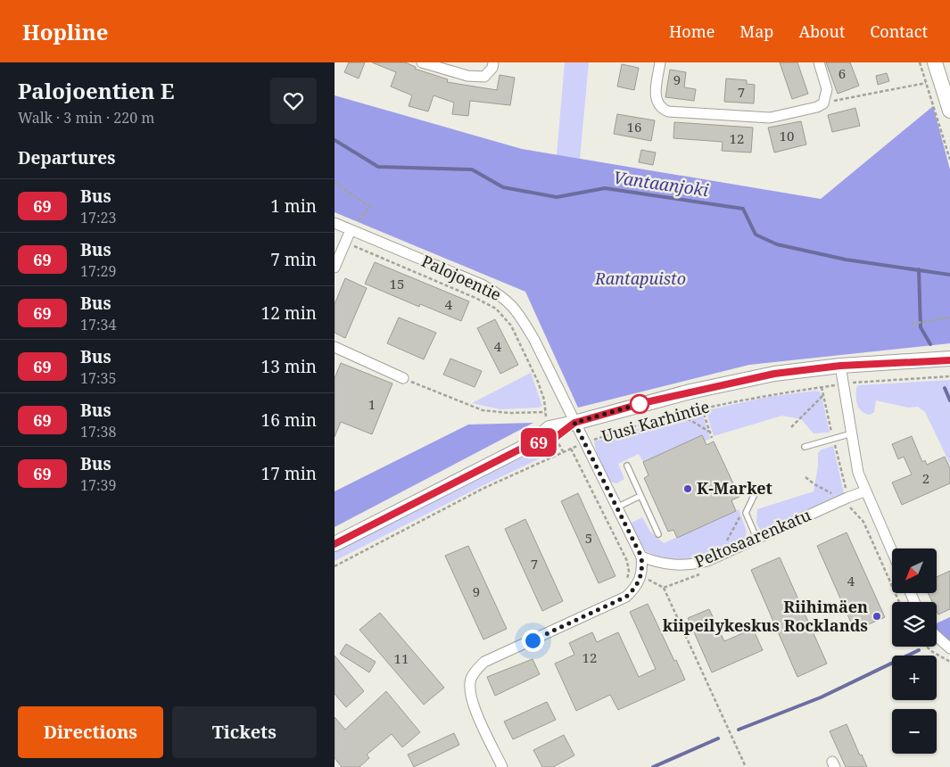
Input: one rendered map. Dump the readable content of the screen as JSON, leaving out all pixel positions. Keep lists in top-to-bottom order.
{
  "streets": {
    "street": ["Palojoentie", "Uusi Karhintie", "Peltosaarenkatu"]
  },
  "crossings": [
    ["Palojoentie", "Uusi Karhintie"],
    ["Palojoentie", "Peltosaarenkatu"]
  ],
  "water": ["Vantaanjoki"],
  "parks": ["Rantapuisto"],
  "places": ["K-Market", "Riihimäen kiipeilykeskus Rocklands"],
  "lines": ["bus line 69"],
  "house_numbers": [
    "6",
    "9",
    "7",
    "16",
    "10",
    "12",
    "15",
    "4",
    "4",
    "1",
    "2",
    "5",
    "7",
    "4",
    "9",
    "12",
    "11"
  ],
  "north": "bottom left",
  "page": {
    "header": "Hopline",
    "nav": [
      "Home",
      "Map",
      "About",
      "Contact"
    ],
    "heading": [
      ["Palojoentien E", "Walk · 3 min · 220 m"],
      "Departures"
    ],
    "on_map": "69",
    "list": [
      {
        "mark": "69",
        "name": "Bus",
        "note": "17:23",
        "value": "1 min"
      },
      {
        "mark": "69",
        "name": "Bus",
        "note": "17:29",
        "value": "7 min"
      },
      {
        "mark": "69",
        "name": "Bus",
        "note": "17:34",
        "value": "12 min"
      },
      {
        "mark": "69",
        "name": "Bus",
        "note": "17:35",
        "value": "13 min"
      },
      {
        "mark": "69",
        "name": "Bus",
        "note": "17:38",
        "value": "16 min"
      },
      {
        "mark": "69",
        "name": "Bus",
        "note": "17:39",
        "value": "17 min"
      }
    ],
    "map_buttons": ["+", "−"],
    "buttons": ["Directions", "Tickets"]
  }
}
